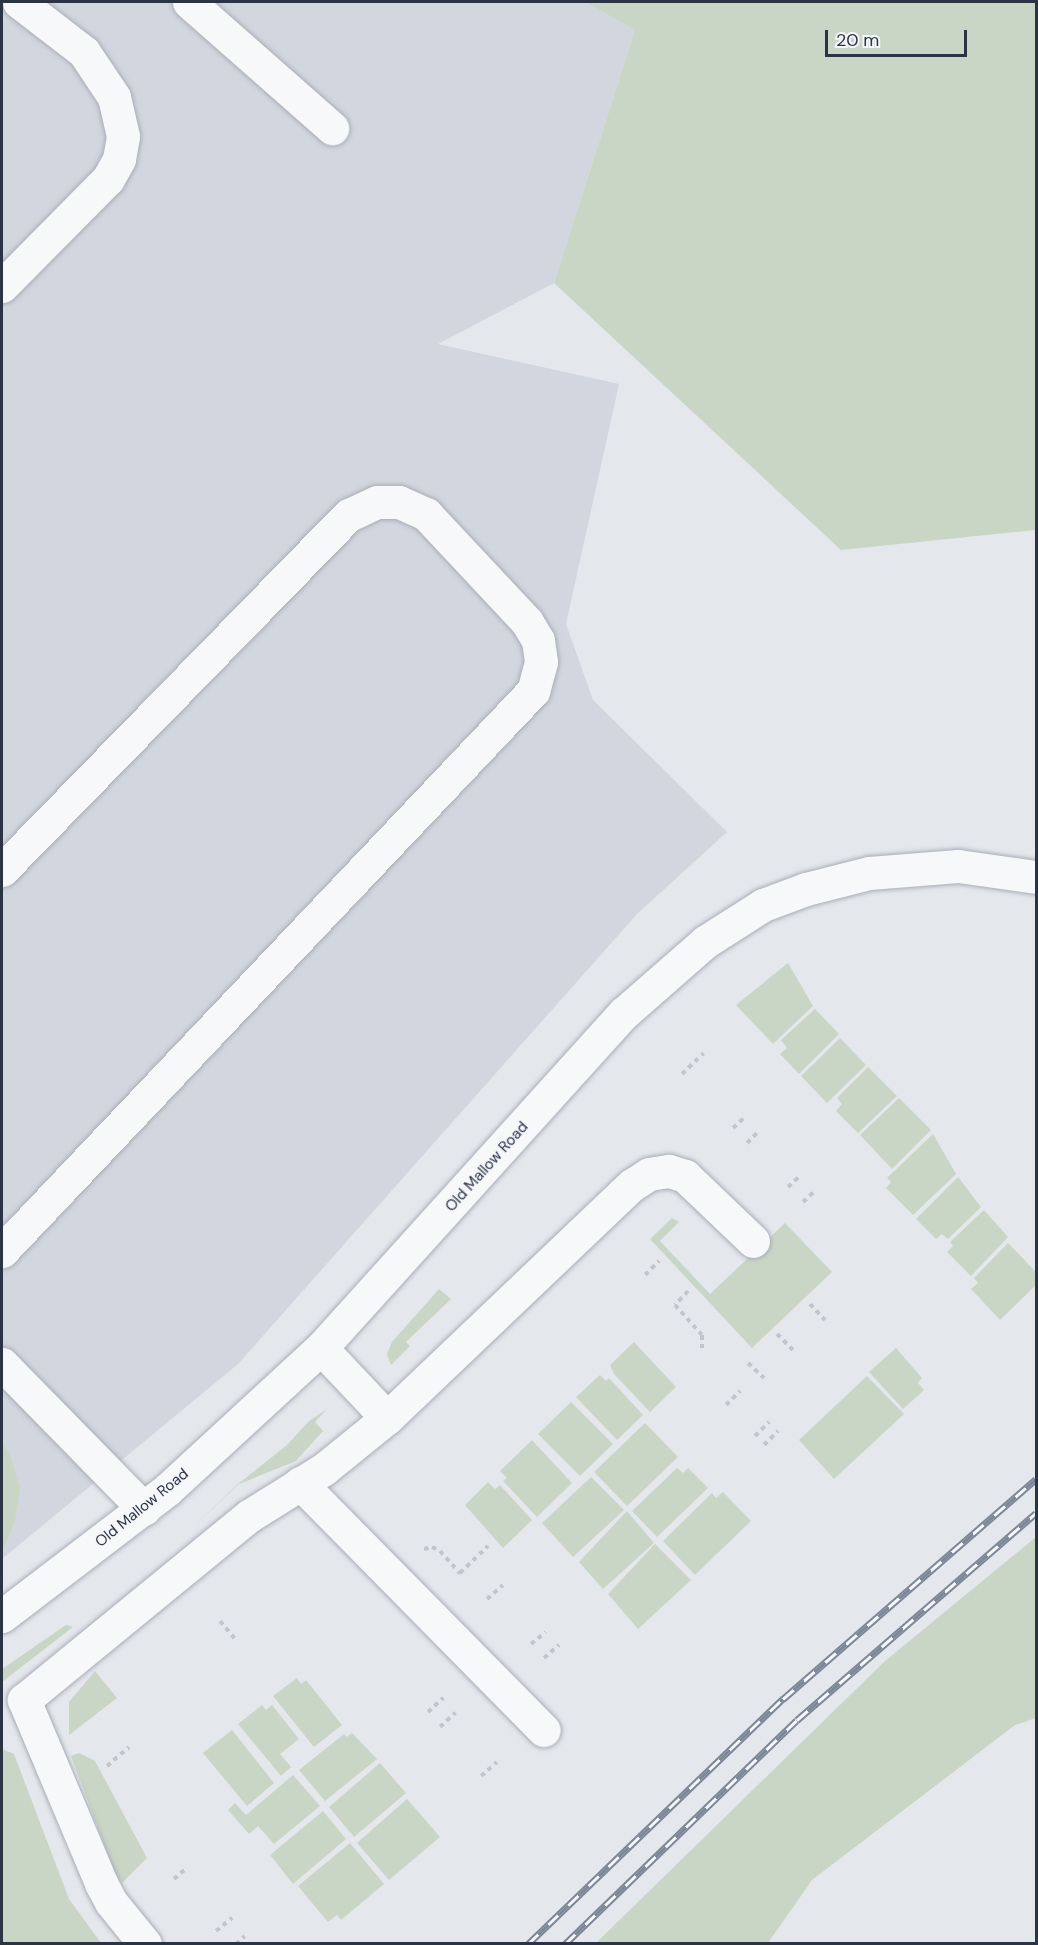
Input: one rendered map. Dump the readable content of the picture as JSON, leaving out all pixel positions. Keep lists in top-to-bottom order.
{
  "streets": {
    "street": ["Old Mallow Road"]
  },
  "scale_bar": "20 m"
}
